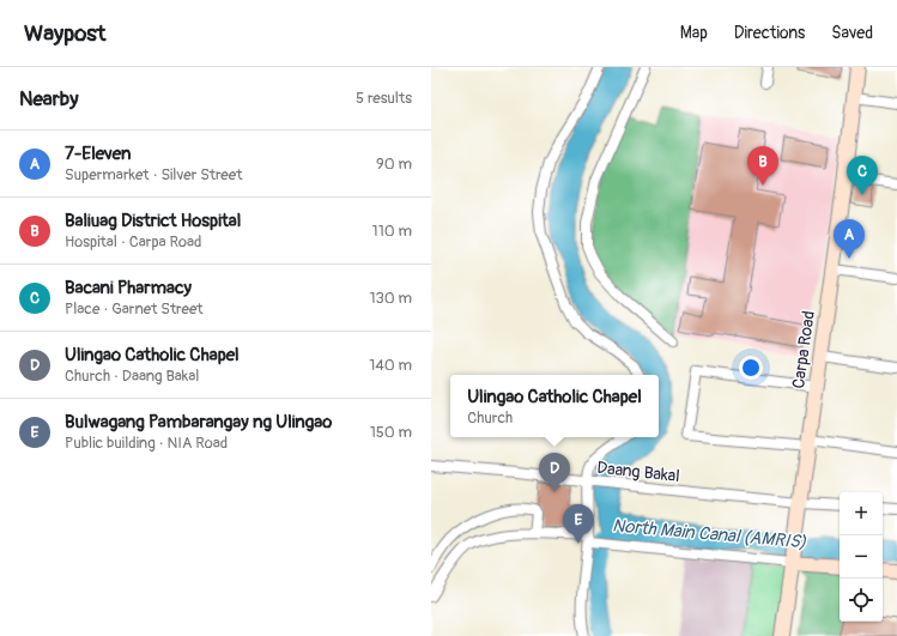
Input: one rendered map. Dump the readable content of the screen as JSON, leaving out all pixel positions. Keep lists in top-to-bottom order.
{
  "streets": {
    "street": ["Carpa Road", "Daang Bakal"]
  },
  "crossings": [
    ["Carpa Road", "Daang Bakal"]
  ],
  "water": ["North Main Canal (AMRIS)"],
  "page": {
    "header": "Waypost",
    "nav": ["Map", "Directions", "Saved"],
    "heading": ["Nearby", "5 results"],
    "list": [
      {
        "mark": "A",
        "name": "7-Eleven",
        "note": "Supermarket · Silver Street",
        "value": "90 m"
      },
      {
        "mark": "B",
        "name": "Baliuag District Hospital",
        "note": "Hospital · Carpa Road",
        "value": "110 m"
      },
      {
        "mark": "C",
        "name": "Bacani Pharmacy",
        "note": "Place · Garnet Street",
        "value": "130 m"
      },
      {
        "mark": "D",
        "name": "Ulingao Catholic Chapel",
        "note": "Church · Daang Bakal",
        "value": "140 m"
      },
      {
        "mark": "E",
        "name": "Bulwagang Pambarangay ng Ulingao",
        "note": "Public building · NIA Road",
        "value": "150 m"
      }
    ],
    "pins": [
      "B",
      "C",
      "A",
      "D",
      "E"
    ],
    "popup": ["Ulingao Catholic Chapel", "Church"],
    "map_buttons": ["+", "−"]
  }
}
